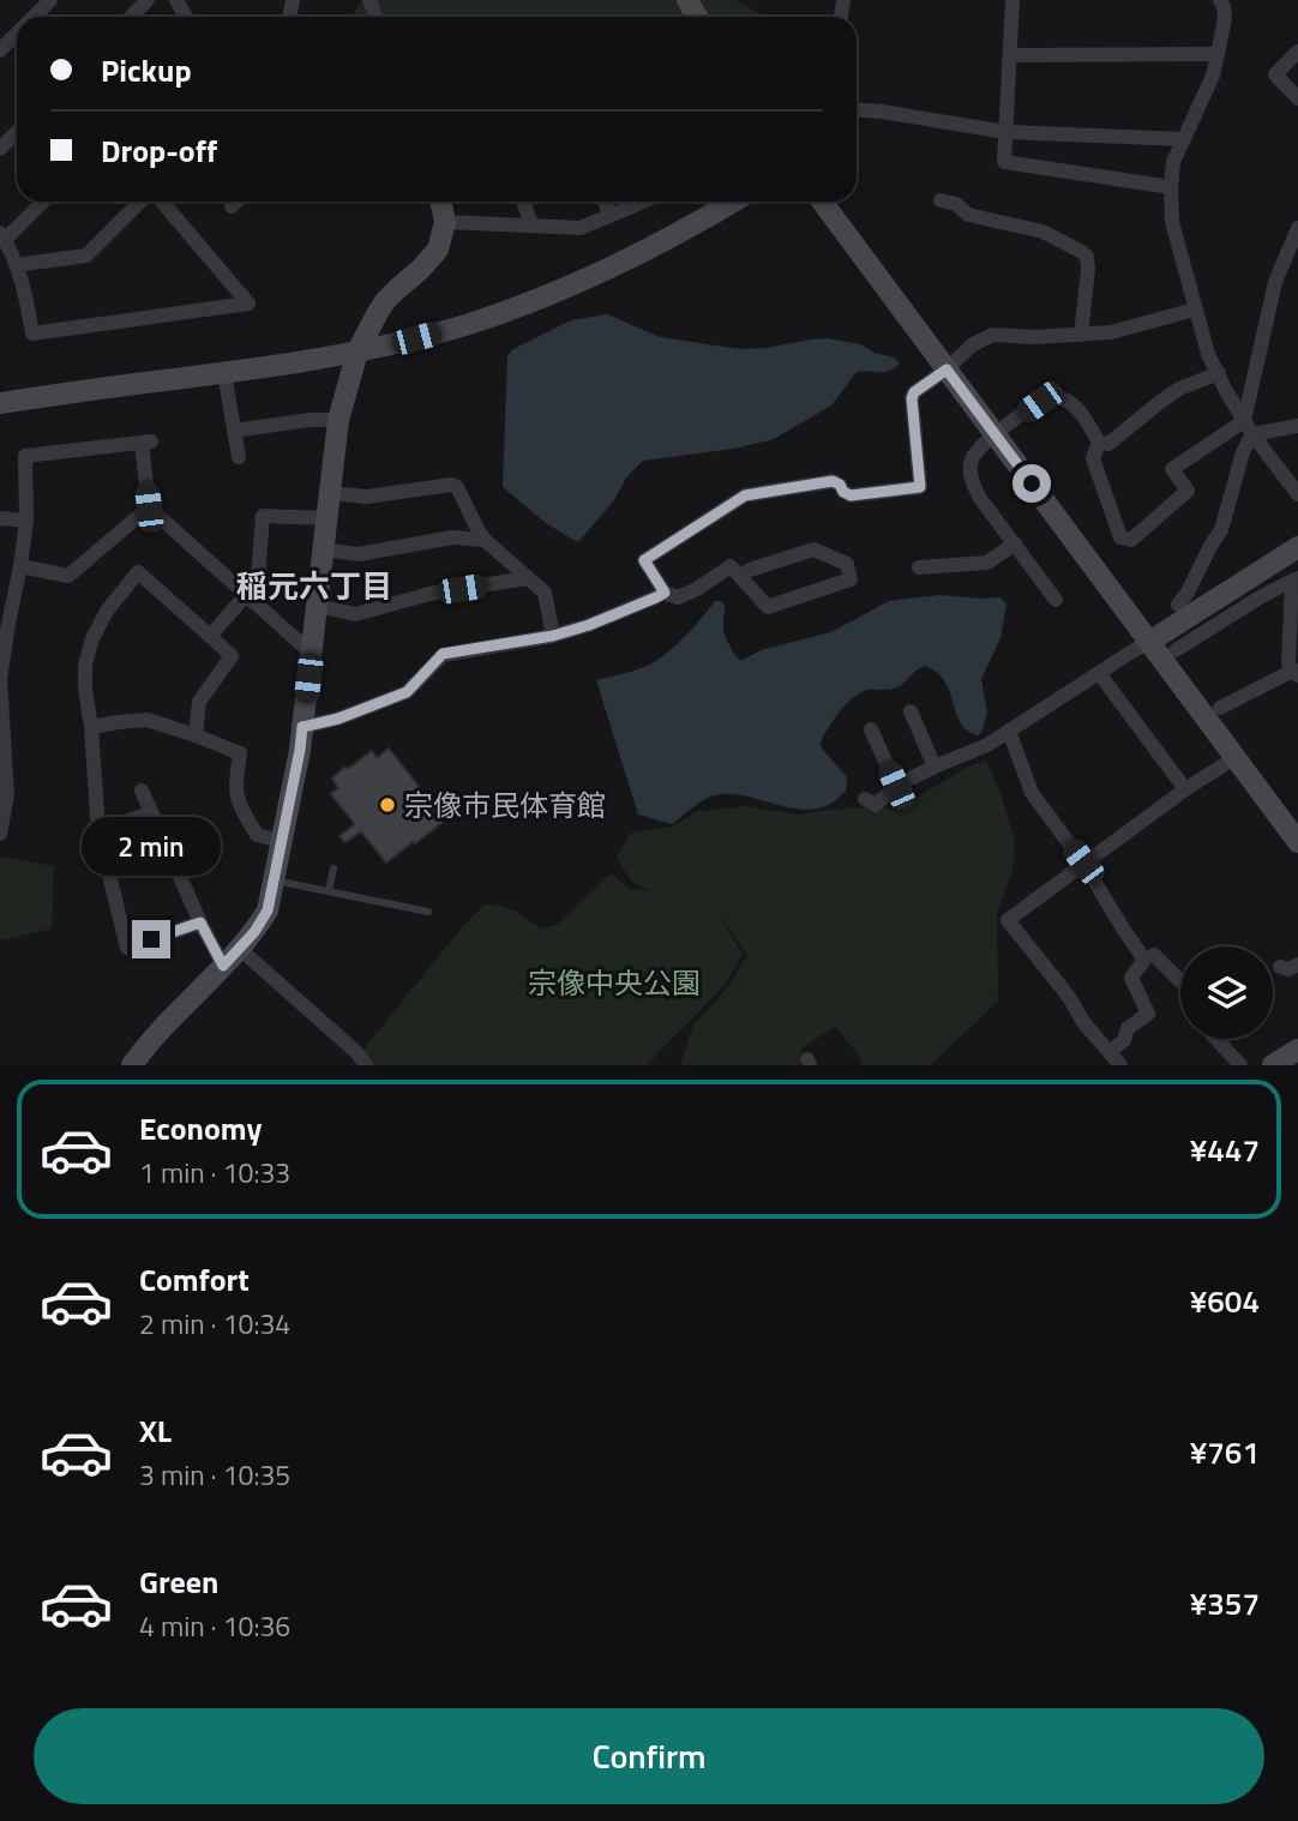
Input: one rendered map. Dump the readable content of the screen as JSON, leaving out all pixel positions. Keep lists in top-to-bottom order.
{
  "districts": ["稲元六丁目"],
  "parks": ["宗像中央公園"],
  "places": ["宗像市民体育館"],
  "page": {
    "banner": ["Pickup", "Drop-off"],
    "bubble": "2 min",
    "list": [
      {
        "name": "Economy",
        "note": "1 min · 10:33",
        "value": "¥447"
      },
      {
        "name": "Comfort",
        "note": "2 min · 10:34",
        "value": "¥604"
      },
      {
        "name": "XL",
        "note": "3 min · 10:35",
        "value": "¥761"
      },
      {
        "name": "Green",
        "note": "4 min · 10:36",
        "value": "¥357"
      }
    ],
    "buttons": "Confirm"
  }
}
